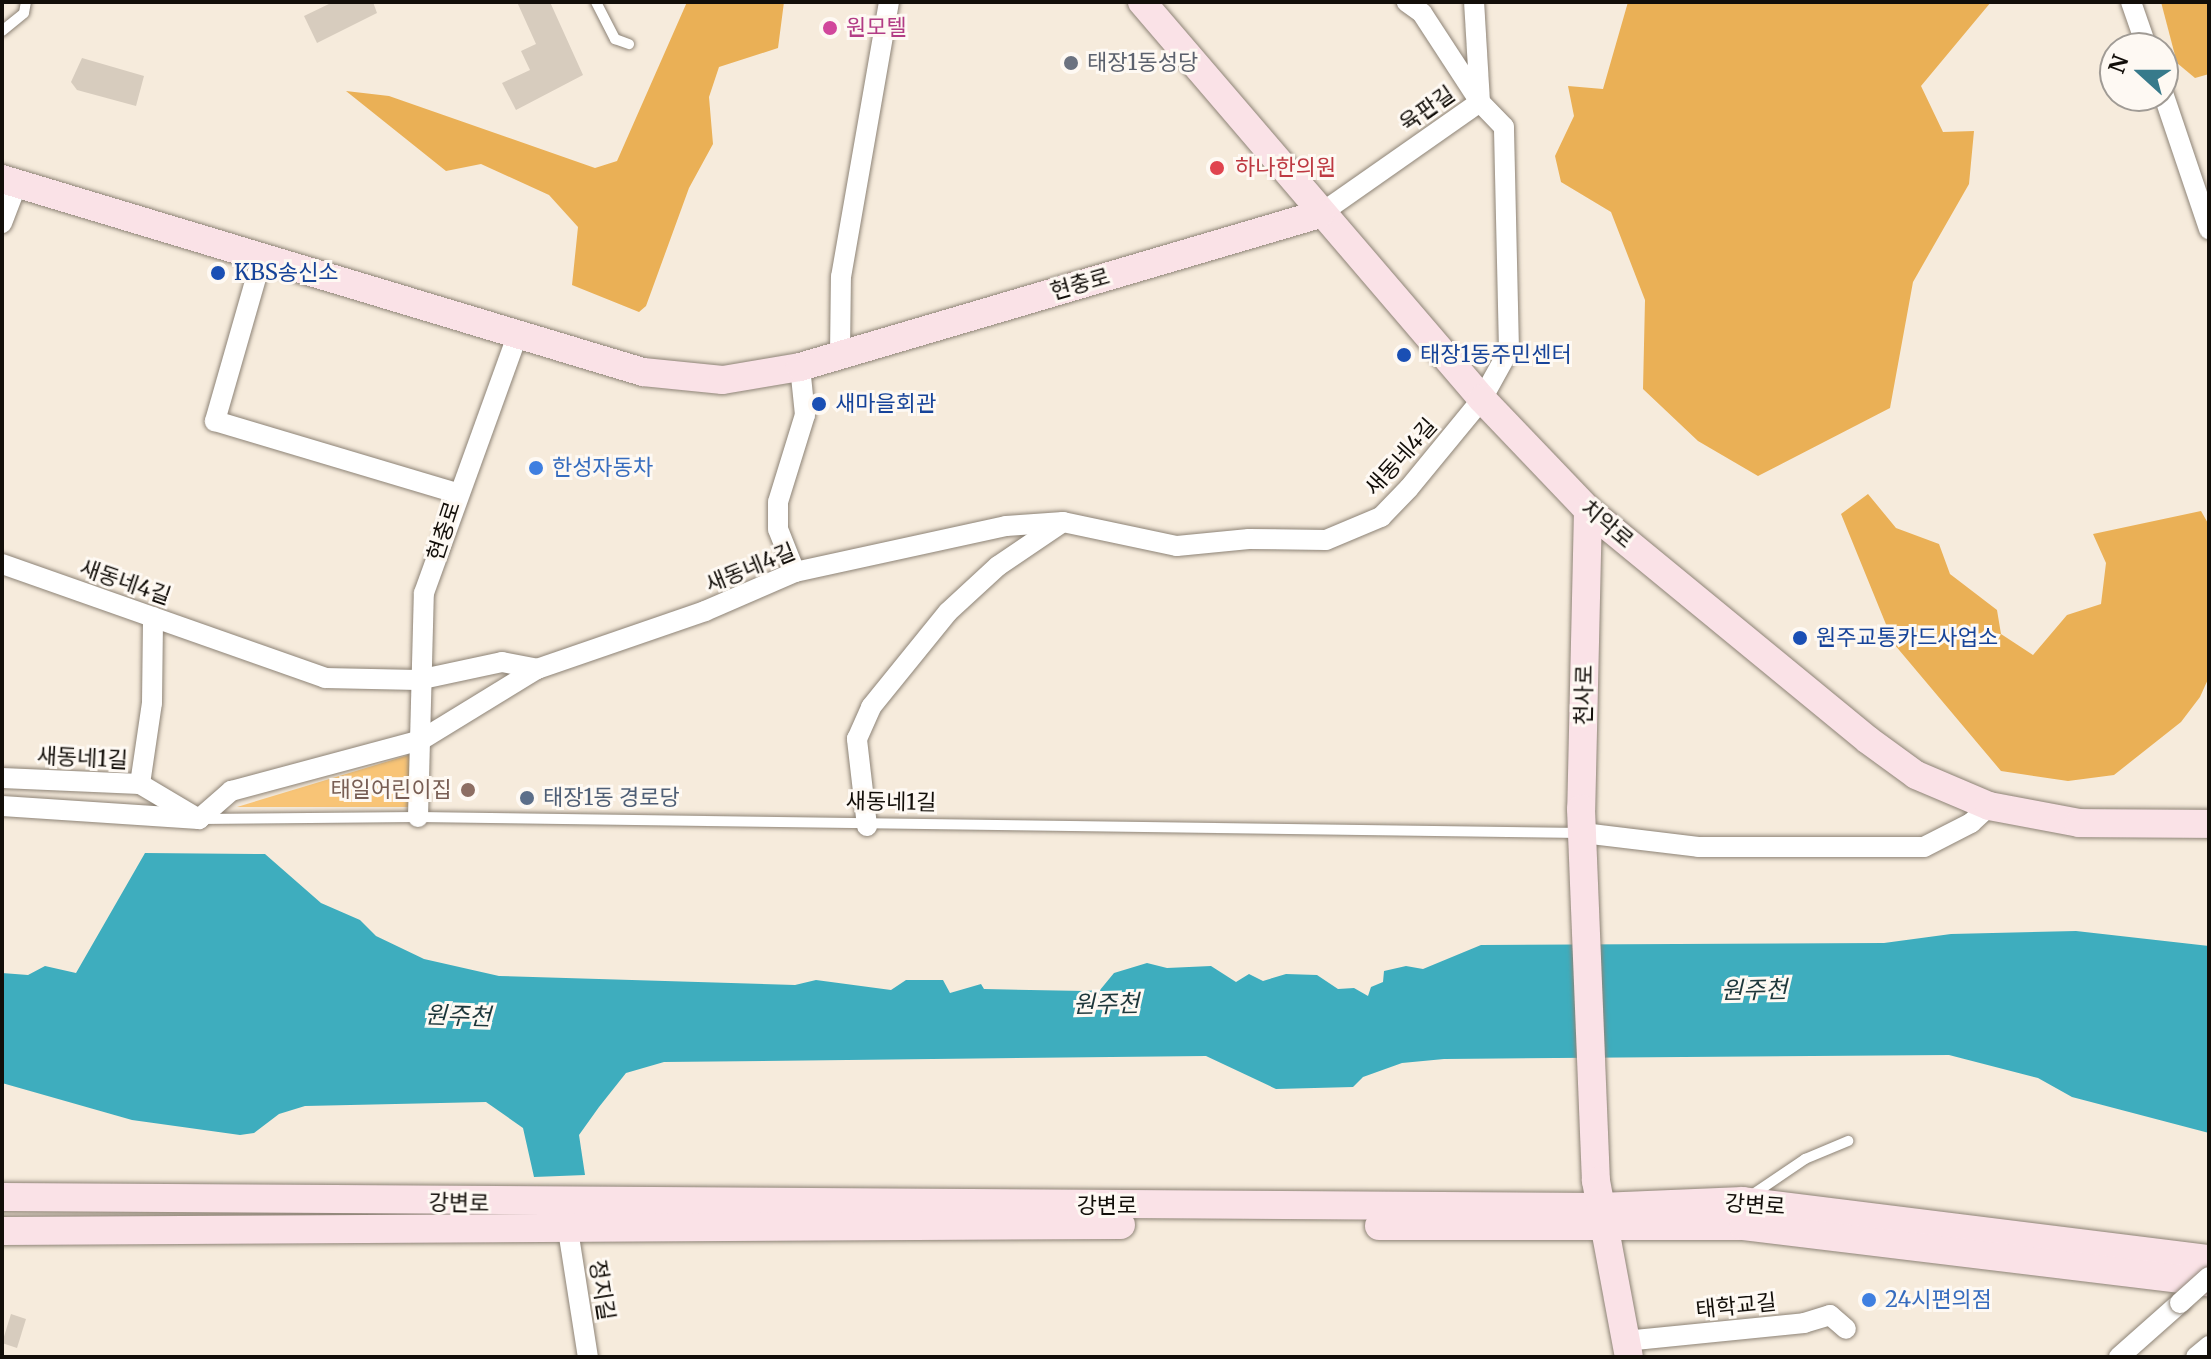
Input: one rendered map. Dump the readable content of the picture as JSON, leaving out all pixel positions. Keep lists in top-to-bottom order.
{
  "streets": {
    "street": [
      "육판길",
      "현충로",
      "새동네4길",
      "치악로",
      "천사로",
      "새동네1길",
      "강변로",
      "정지길",
      "태학교길"
    ]
  },
  "crossings": [
    ["육판길", "현충로"],
    ["육판길", "새동네4길"],
    ["육판길", "치악로"],
    ["현충로", "새동네4길"],
    ["현충로", "치악로"],
    ["현충로", "새동네1길"],
    ["새동네4길", "치악로"],
    ["치악로", "천사로"],
    ["천사로", "새동네1길"],
    ["천사로", "강변로"],
    ["강변로", "정지길"]
  ],
  "water": ["원주천"],
  "places": [
    "원모텔",
    "태장1동성당",
    "하나한의원",
    "KBS송신소",
    "태장1동주민센터",
    "새마을회관",
    "한성자동차",
    "원주교통카드사업소",
    "태일어린이집",
    "태장1동 경로당",
    "24시편의점"
  ],
  "north": "left"
}
